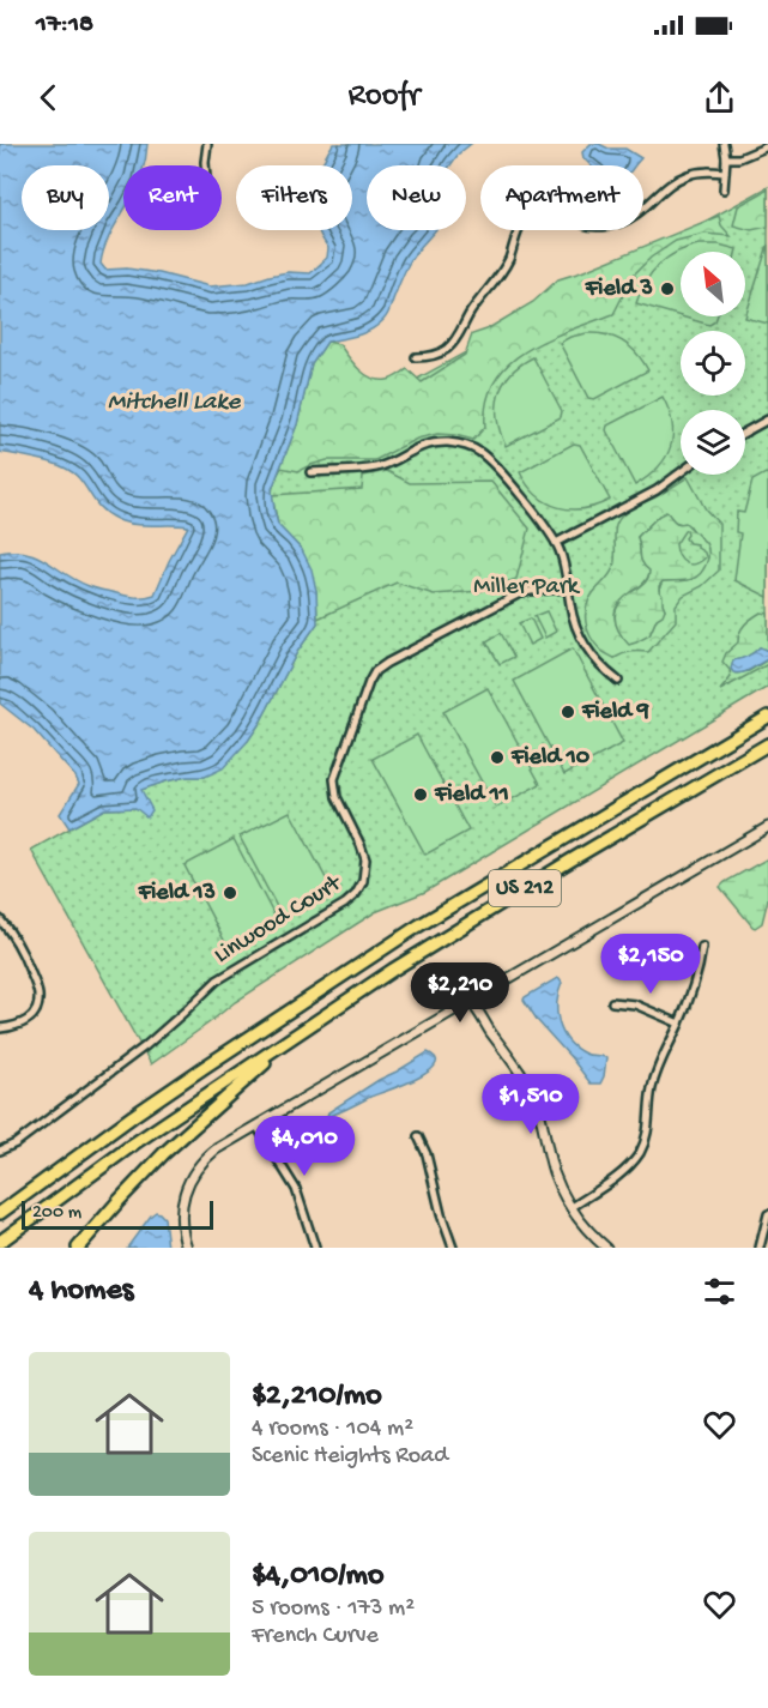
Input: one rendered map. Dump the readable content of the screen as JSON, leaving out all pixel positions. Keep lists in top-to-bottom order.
{
  "streets": {
    "highway": ["US 212"],
    "street": ["Linwood Court"]
  },
  "water": ["Mitchell Lake"],
  "parks": ["Miller Park"],
  "places": [
    "Field 3",
    "Field 9",
    "Field 10",
    "Field 11",
    "Field 13"
  ],
  "scale_bar": "200 m",
  "north": "top left",
  "page": {
    "status": "17:18",
    "header": "Roofr",
    "chip": [
      "Buy",
      "Rent",
      "Filters",
      "New",
      "Apartment"
    ],
    "price": [
      "$2,150",
      "$2,210",
      "$1,510",
      "$4,010"
    ],
    "scale": "200 m",
    "heading": "4 homes",
    "list": [
      {
        "name": "$2,210/mo",
        "note": "4 rooms · 104 m² · Scenic Heights Road"
      },
      {
        "name": "$4,010/mo",
        "note": "5 rooms · 173 m² · French Curve"
      }
    ]
  }
}
